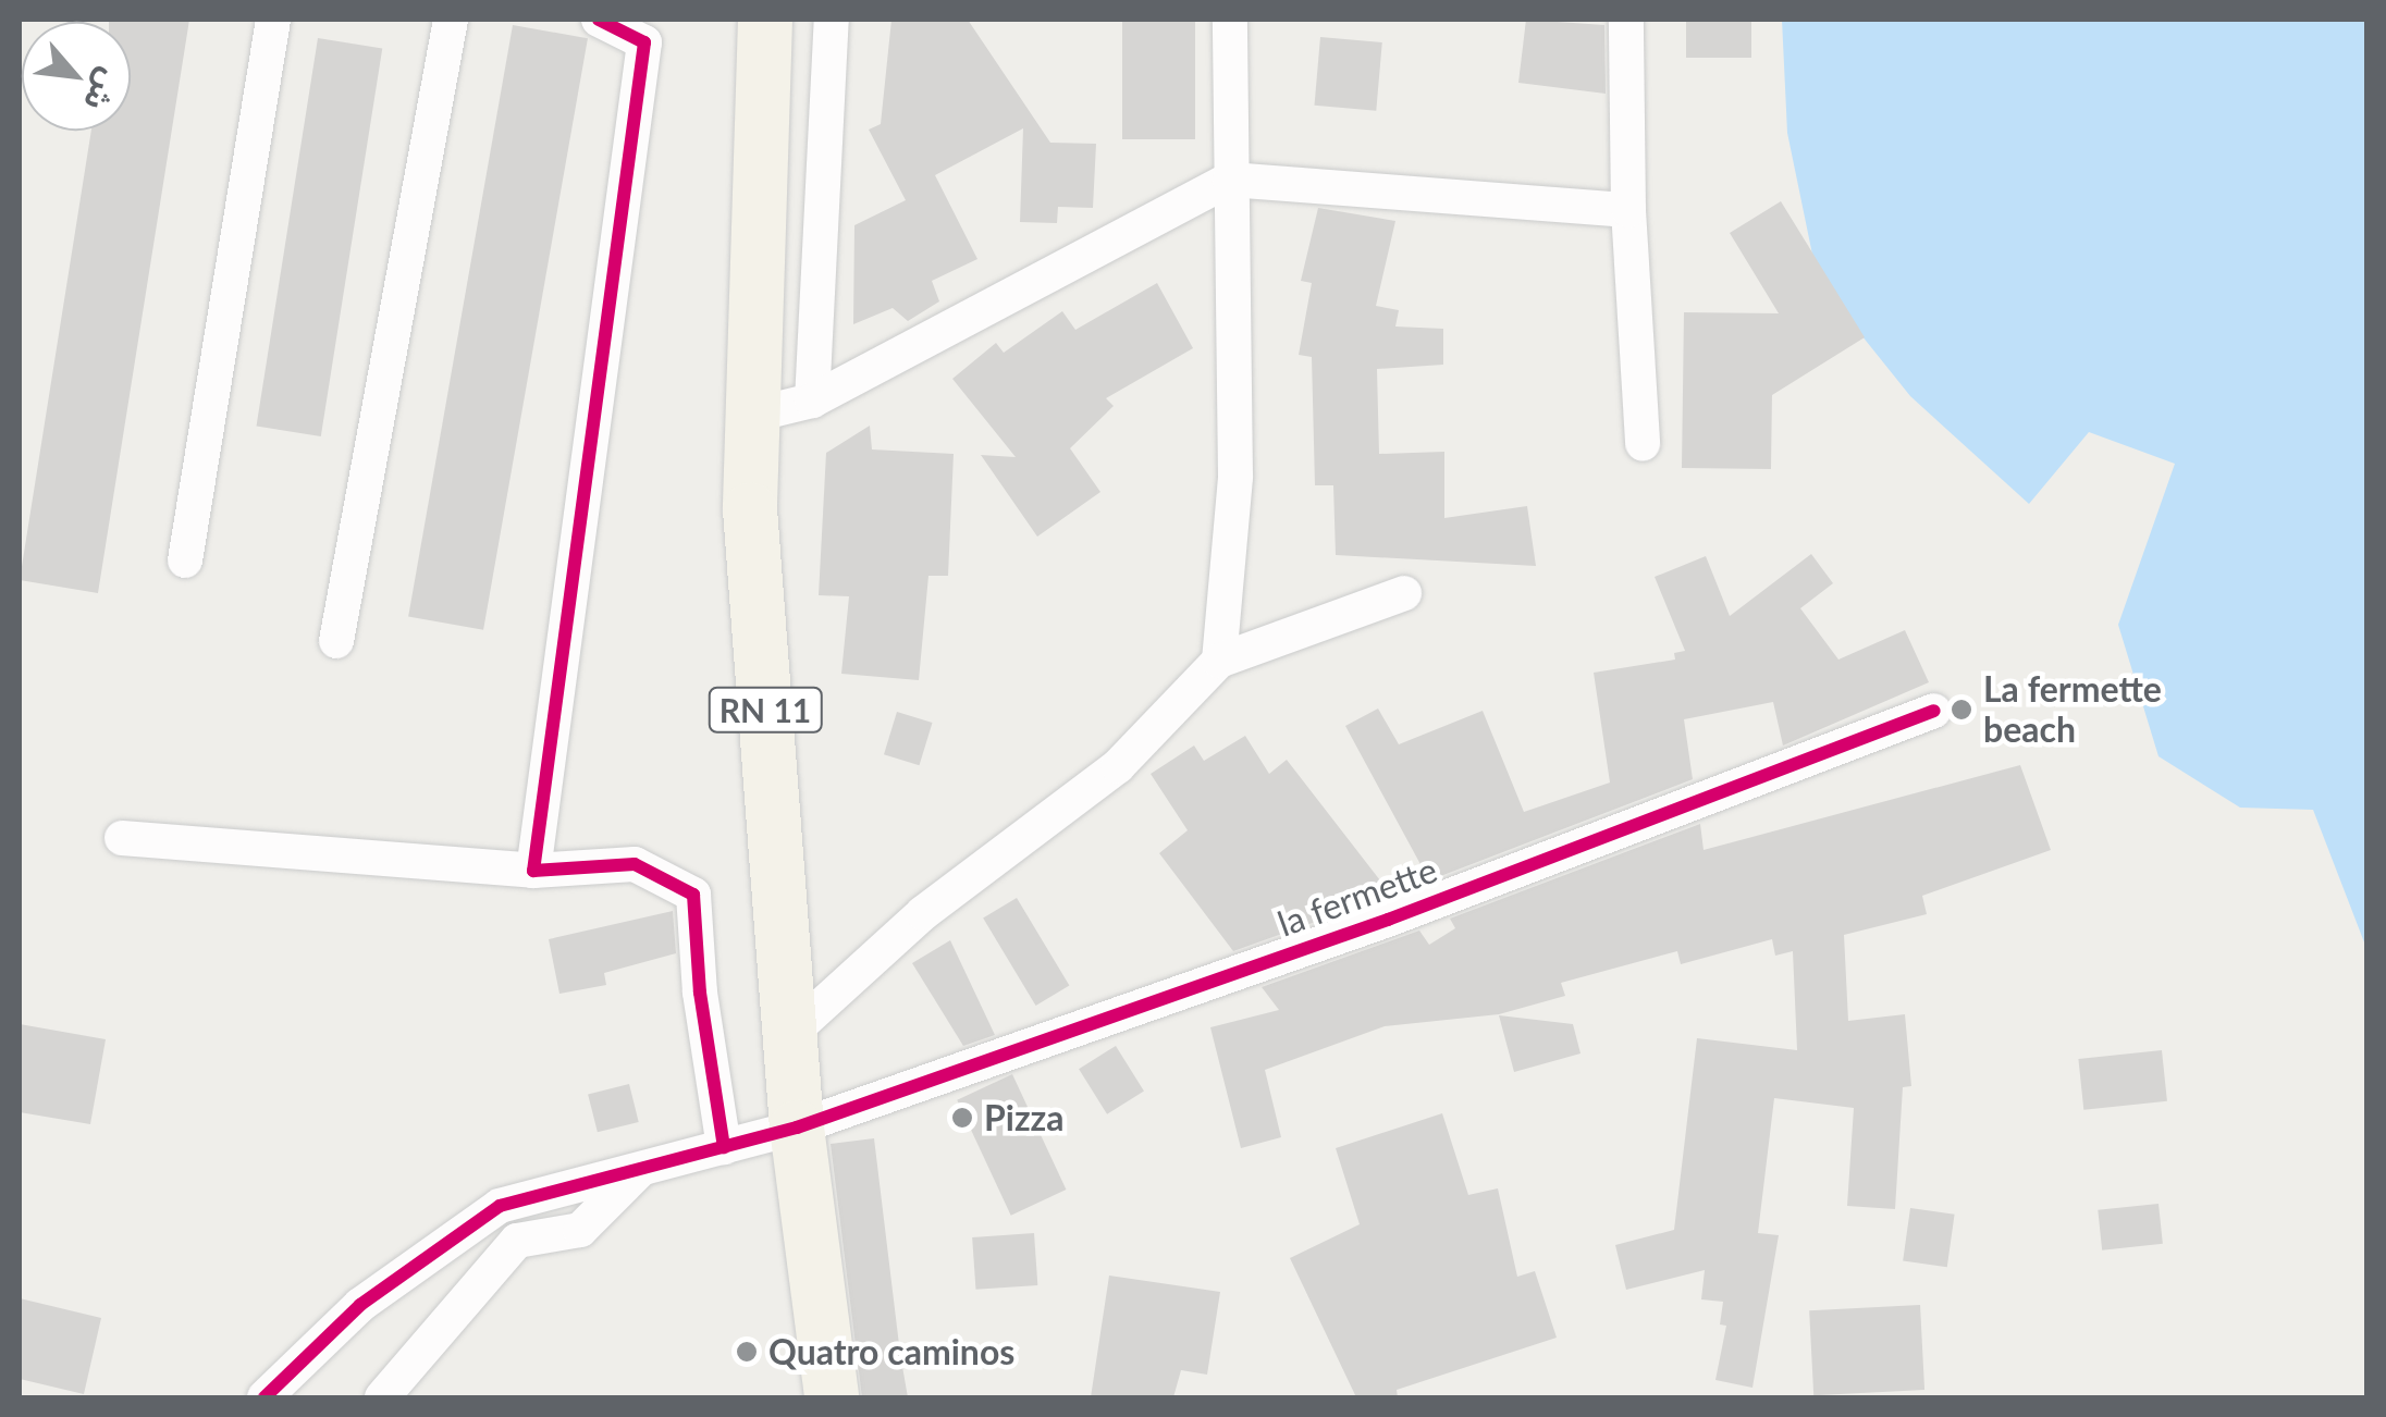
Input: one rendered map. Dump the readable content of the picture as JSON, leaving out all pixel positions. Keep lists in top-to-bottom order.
{
  "streets": {
    "main road": ["RN 11"],
    "street": ["la fermette"]
  },
  "crossings": [
    ["RN 11", "la fermette"]
  ],
  "places": ["La fermette beach", "Pizza", "Quatro caminos"],
  "north": "bottom right"
}
